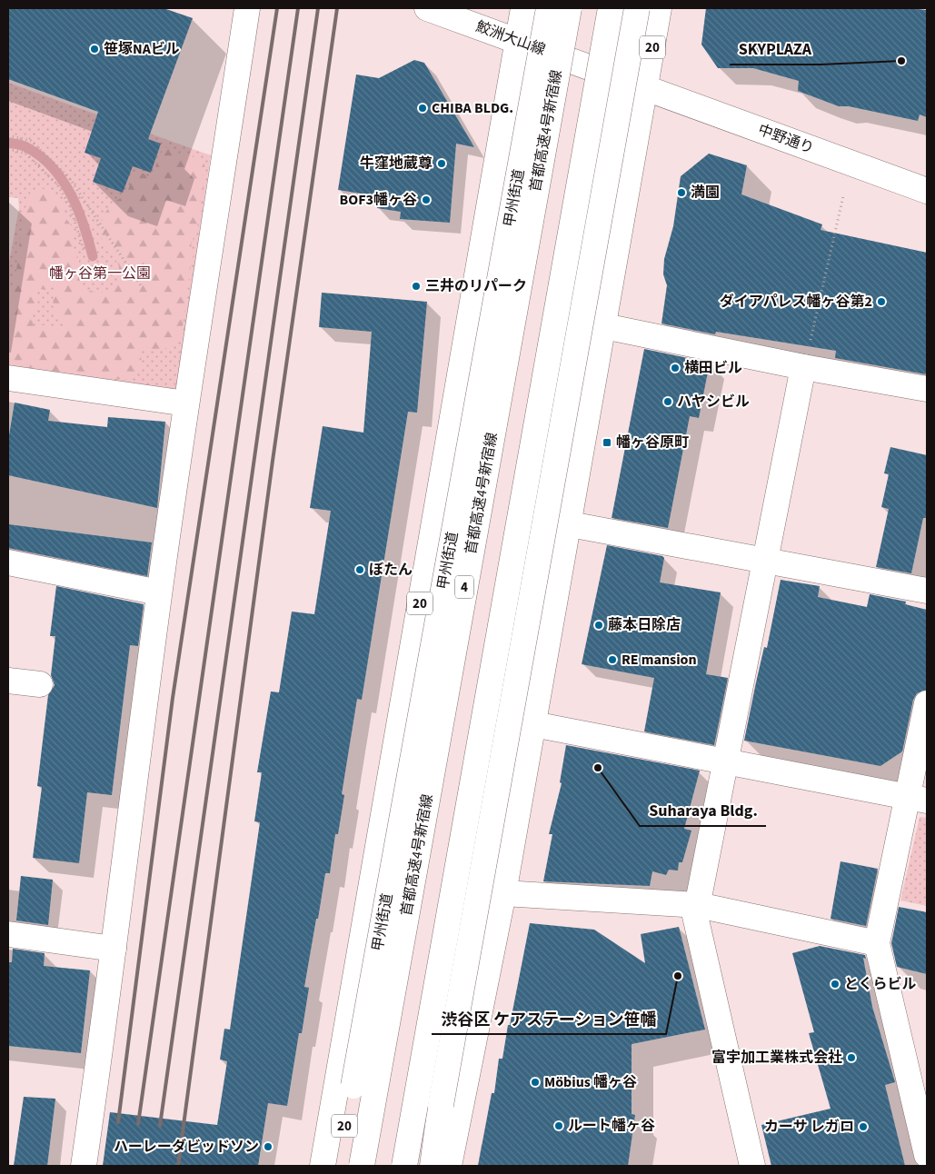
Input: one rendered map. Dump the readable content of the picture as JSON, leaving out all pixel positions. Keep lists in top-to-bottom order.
{
  "streets": {
    "main road": [
      "鮫洲大山線",
      "20",
      "首都高速4号新宿線",
      "中野通り",
      "甲州街道",
      "4"
    ]
  },
  "crossings": [
    ["鮫洲大山線", "20"],
    ["鮫洲大山線", "中野通り"],
    ["20", "中野通り"]
  ],
  "parks": ["幡ヶ谷第一公園"],
  "places": {
    "other": [
      "笹塚NAビル",
      "SKYPLAZA",
      "CHIBA BLDG.",
      "牛窪地蔵尊",
      "満園",
      "BOF3幡ヶ谷",
      "三井のリパーク",
      "ダイアパレス幡ヶ谷第2",
      "横田ビル",
      "ハヤシビル",
      "ぼたん",
      "藤本日除店",
      "RE mansion",
      "Suharaya Bldg.",
      "渋谷区 ケアステーション笹幡",
      "とくらビル",
      "富宇加工業株式会社",
      "Möbius 幡ヶ谷",
      "ルート幡ヶ谷",
      "カーサ レガロ",
      "ハーレーダビッドソン"
    ],
    "transit": ["幡ヶ谷原町"]
  }
}
